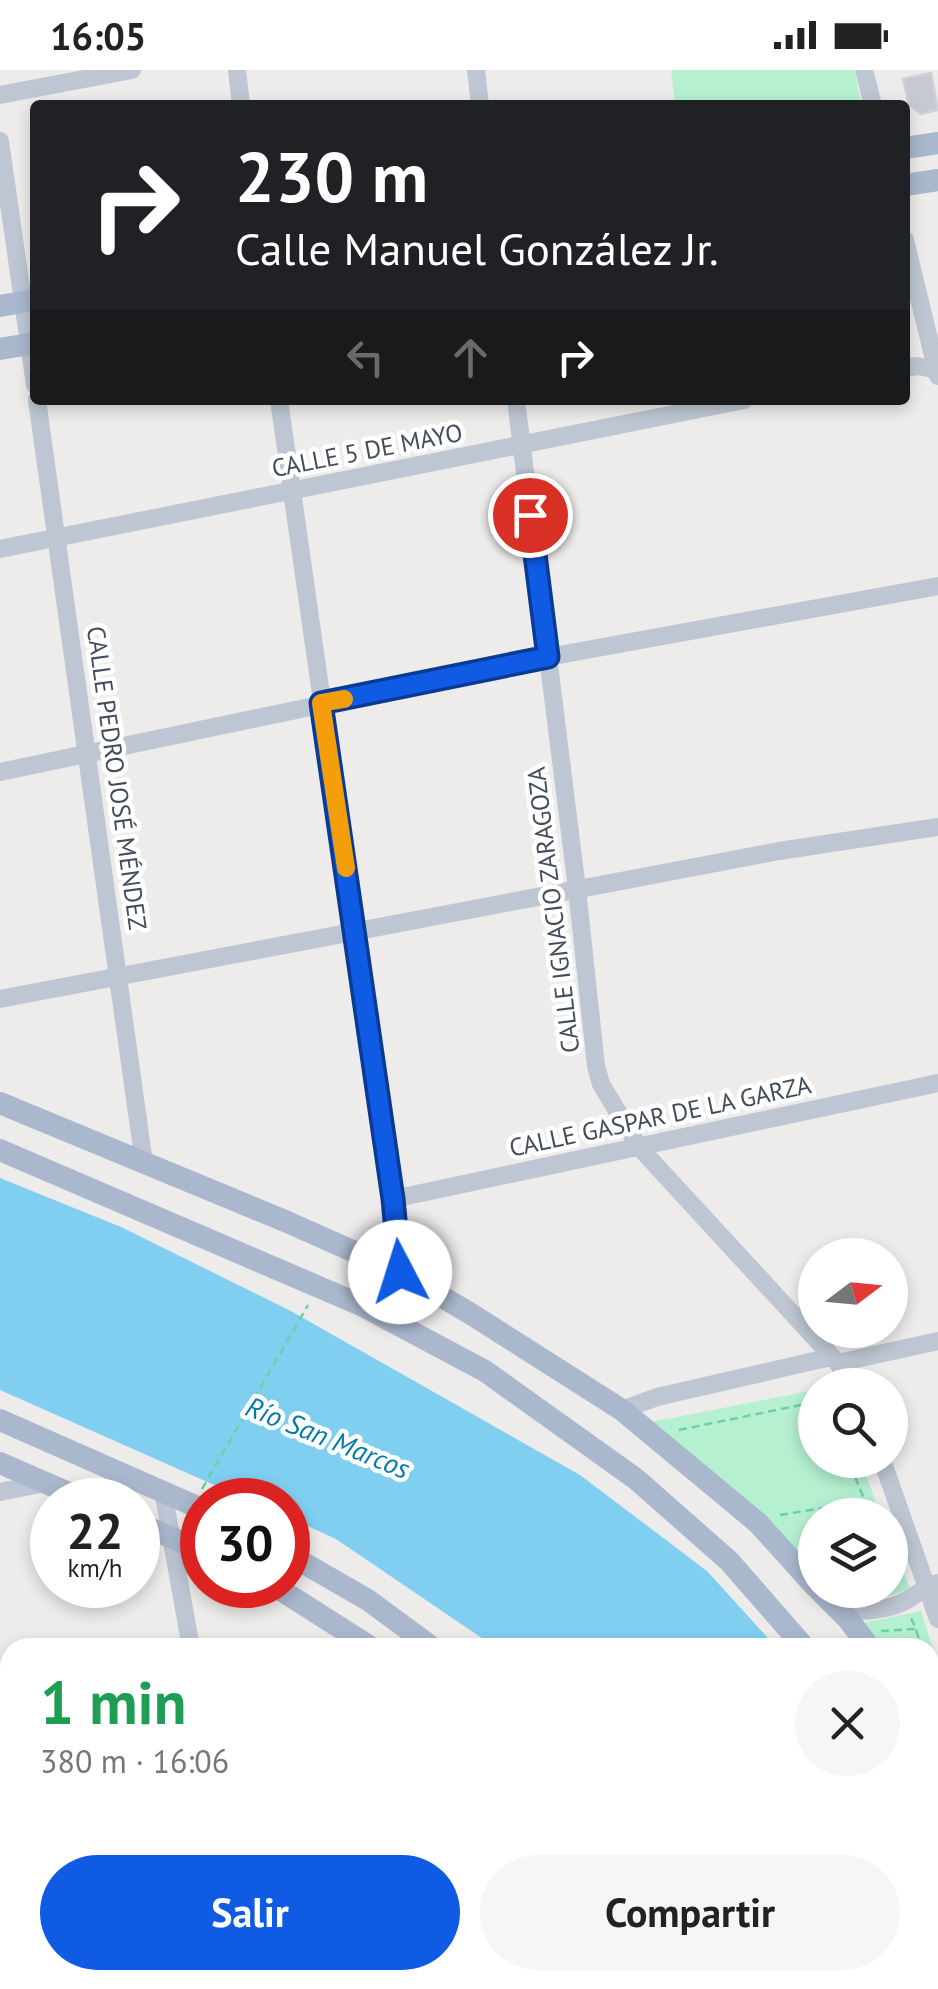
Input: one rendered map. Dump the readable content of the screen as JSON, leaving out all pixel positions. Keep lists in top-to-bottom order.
{
  "streets": {
    "street": [
      "CALLE 5 DE MAYO",
      "CALLE PEDRO JOSÉ MÉNDEZ",
      "CALLE IGNACIO ZARAGOZA",
      "CALLE GASPAR DE LA GARZA"
    ]
  },
  "crossings": [
    ["CALLE 5 DE MAYO", "CALLE PEDRO JOSÉ MÉNDEZ"],
    ["CALLE 5 DE MAYO", "CALLE IGNACIO ZARAGOZA"],
    ["CALLE IGNACIO ZARAGOZA", "CALLE GASPAR DE LA GARZA"]
  ],
  "water": ["Río San Marcos"],
  "north": "right",
  "page": {
    "status": "16:05",
    "turn": ["230 m", "Calle Manuel González Jr."],
    "speed": "22 km/h",
    "limit": "30",
    "heading": ["1 min", "380 m · 16:06"],
    "buttons": ["Salir", "Compartir"]
  }
}
